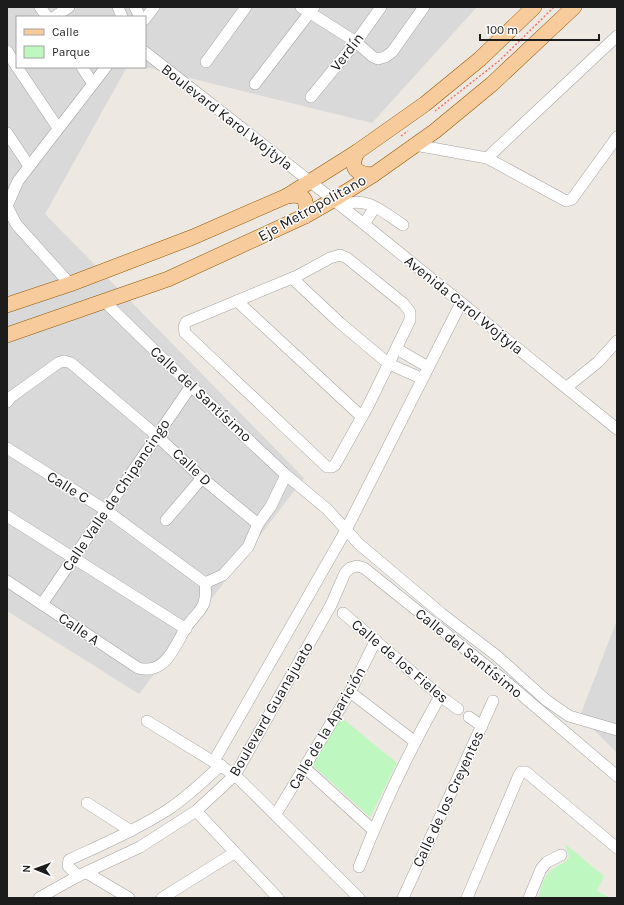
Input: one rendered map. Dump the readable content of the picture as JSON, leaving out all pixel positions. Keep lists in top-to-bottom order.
{
  "streets": {
    "main road": ["Eje Metropolitano"],
    "street": [
      "Verdín",
      "Boulevard Karol Wojtyla",
      "Avenida Carol Wojtyla",
      "Calle del Santísimo",
      "Calle D",
      "Calle C",
      "Calle Valle de Chipancingo",
      "Calle A",
      "Calle de los Fieles",
      "Boulevard Guanajuato",
      "Calle de la Aparición",
      "Calle de los Creyentes"
    ]
  },
  "crossings": [
    ["Boulevard Karol Wojtyla", "Eje Metropolitano"],
    ["Boulevard Karol Wojtyla", "Avenida Carol Wojtyla"],
    ["Eje Metropolitano", "Avenida Carol Wojtyla"],
    ["Eje Metropolitano", "Calle del Santísimo"],
    ["Avenida Carol Wojtyla", "Boulevard Guanajuato"],
    ["Calle del Santísimo", "Calle Valle de Chipancingo"],
    ["Calle del Santísimo", "Boulevard Guanajuato"],
    ["Calle D", "Calle Valle de Chipancingo"],
    ["Calle C", "Calle Valle de Chipancingo"],
    ["Calle Valle de Chipancingo", "Calle A"],
    ["Calle de los Fieles", "Calle de la Aparición"]
  ],
  "legend": ["Calle", "Parque"],
  "scale_bar": "100 m",
  "north": "left"
}
